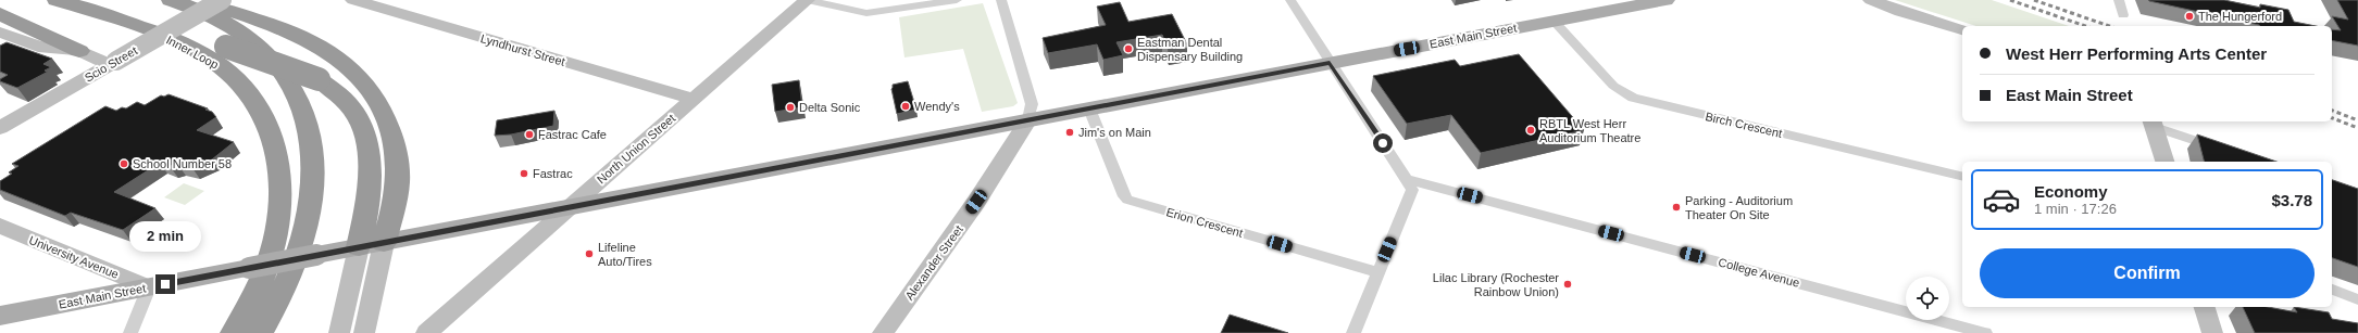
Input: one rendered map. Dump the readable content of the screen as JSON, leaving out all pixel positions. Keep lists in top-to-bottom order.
{
  "streets": {
    "highway": ["Inner Loop"],
    "main road": ["East Main Street"],
    "street": [
      "Lyndhurst Street",
      "Scio Street",
      "Birch Crescent",
      "North Union Street",
      "Erion Crescent",
      "University Avenue",
      "Alexander Street",
      "College Avenue"
    ]
  },
  "crossings": [
    ["East Main Street", "Birch Crescent"],
    ["East Main Street", "North Union Street"],
    ["East Main Street", "Erion Crescent"],
    ["East Main Street", "University Avenue"],
    ["East Main Street", "Alexander Street"],
    ["Lyndhurst Street", "North Union Street"]
  ],
  "places": [
    "The Hungerford",
    "Eastman Dental Dispensary Building",
    "Wendy's",
    "Delta Sonic",
    "RBTL West Herr Auditorium Theatre",
    "Jim's on Main",
    "Fastrac Cafe",
    "School Number 58",
    "Fastrac",
    "Parking - Auditorium Theater On Site",
    "Lifeline Auto/Tires",
    "Lilac Library (Rochester Rainbow Union)"
  ],
  "page": {
    "banner": ["West Herr Performing Arts Center", "East Main Street"],
    "list": [
      {
        "name": "Economy",
        "note": "1 min · 17:26",
        "value": "$3.78"
      }
    ],
    "bubble": "2 min",
    "buttons": "Confirm"
  }
}
